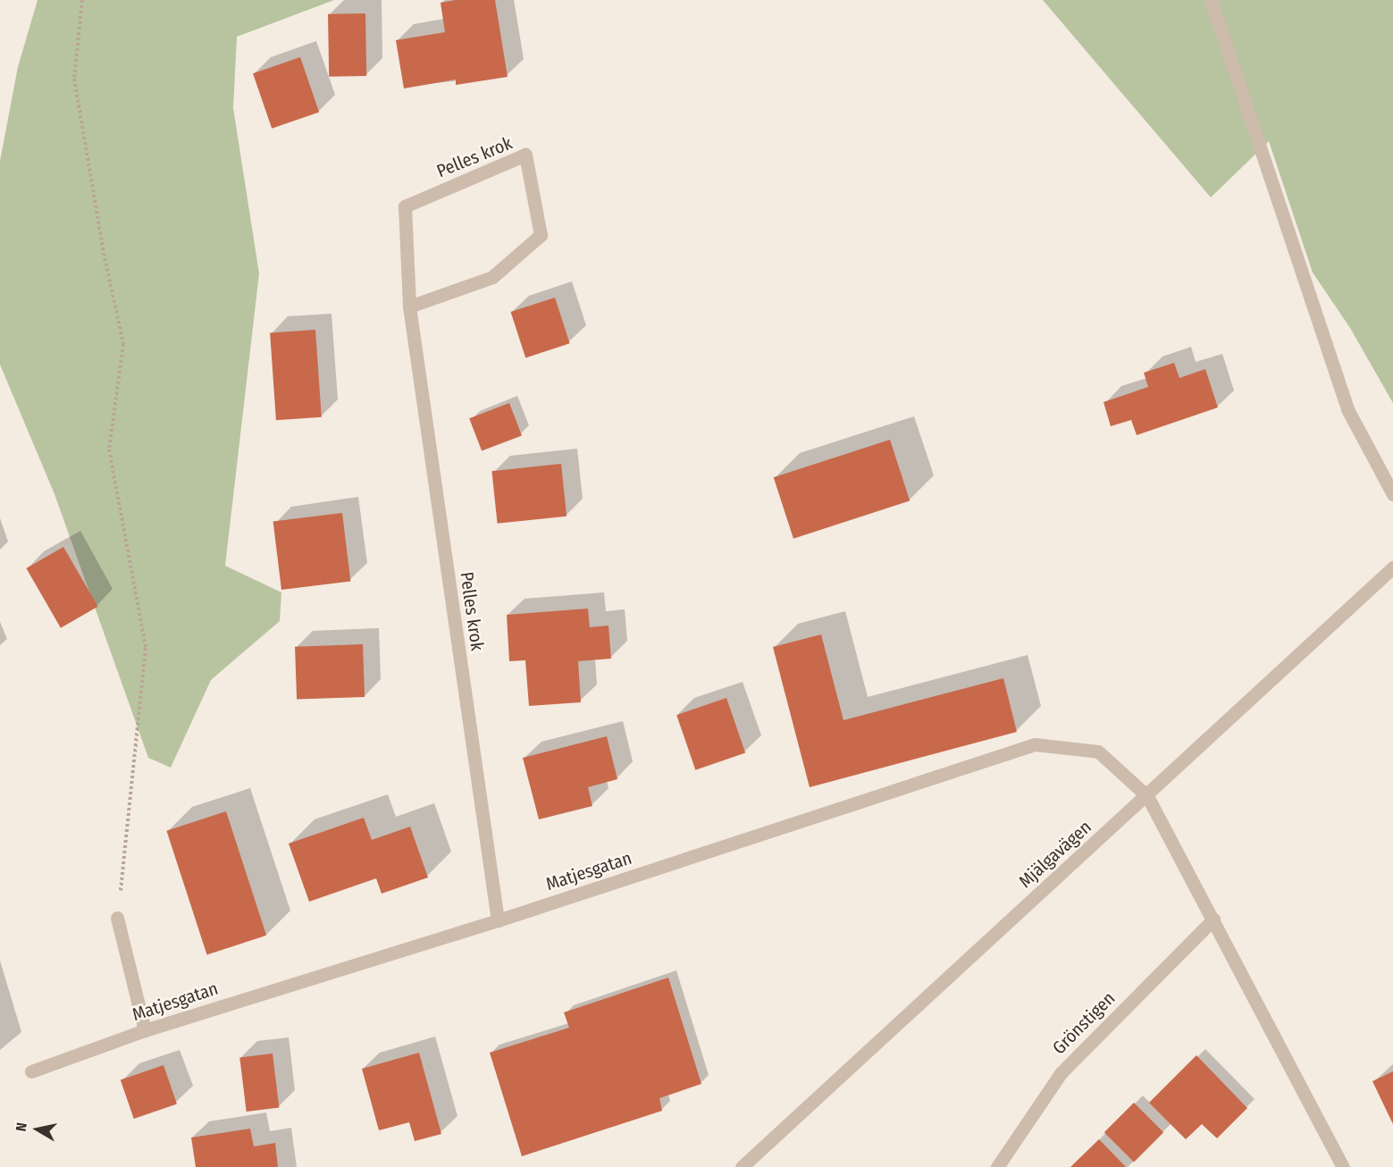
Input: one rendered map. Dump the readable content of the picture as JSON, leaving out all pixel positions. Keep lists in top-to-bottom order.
{
  "streets": {
    "street": [
      "Pelles krok",
      "Mjälgavägen",
      "Matjesgatan",
      "Grönstigen"
    ]
  },
  "crossings": [
    ["Pelles krok", "Matjesgatan"],
    ["Mjälgavägen", "Matjesgatan"]
  ],
  "north": "left"
}
